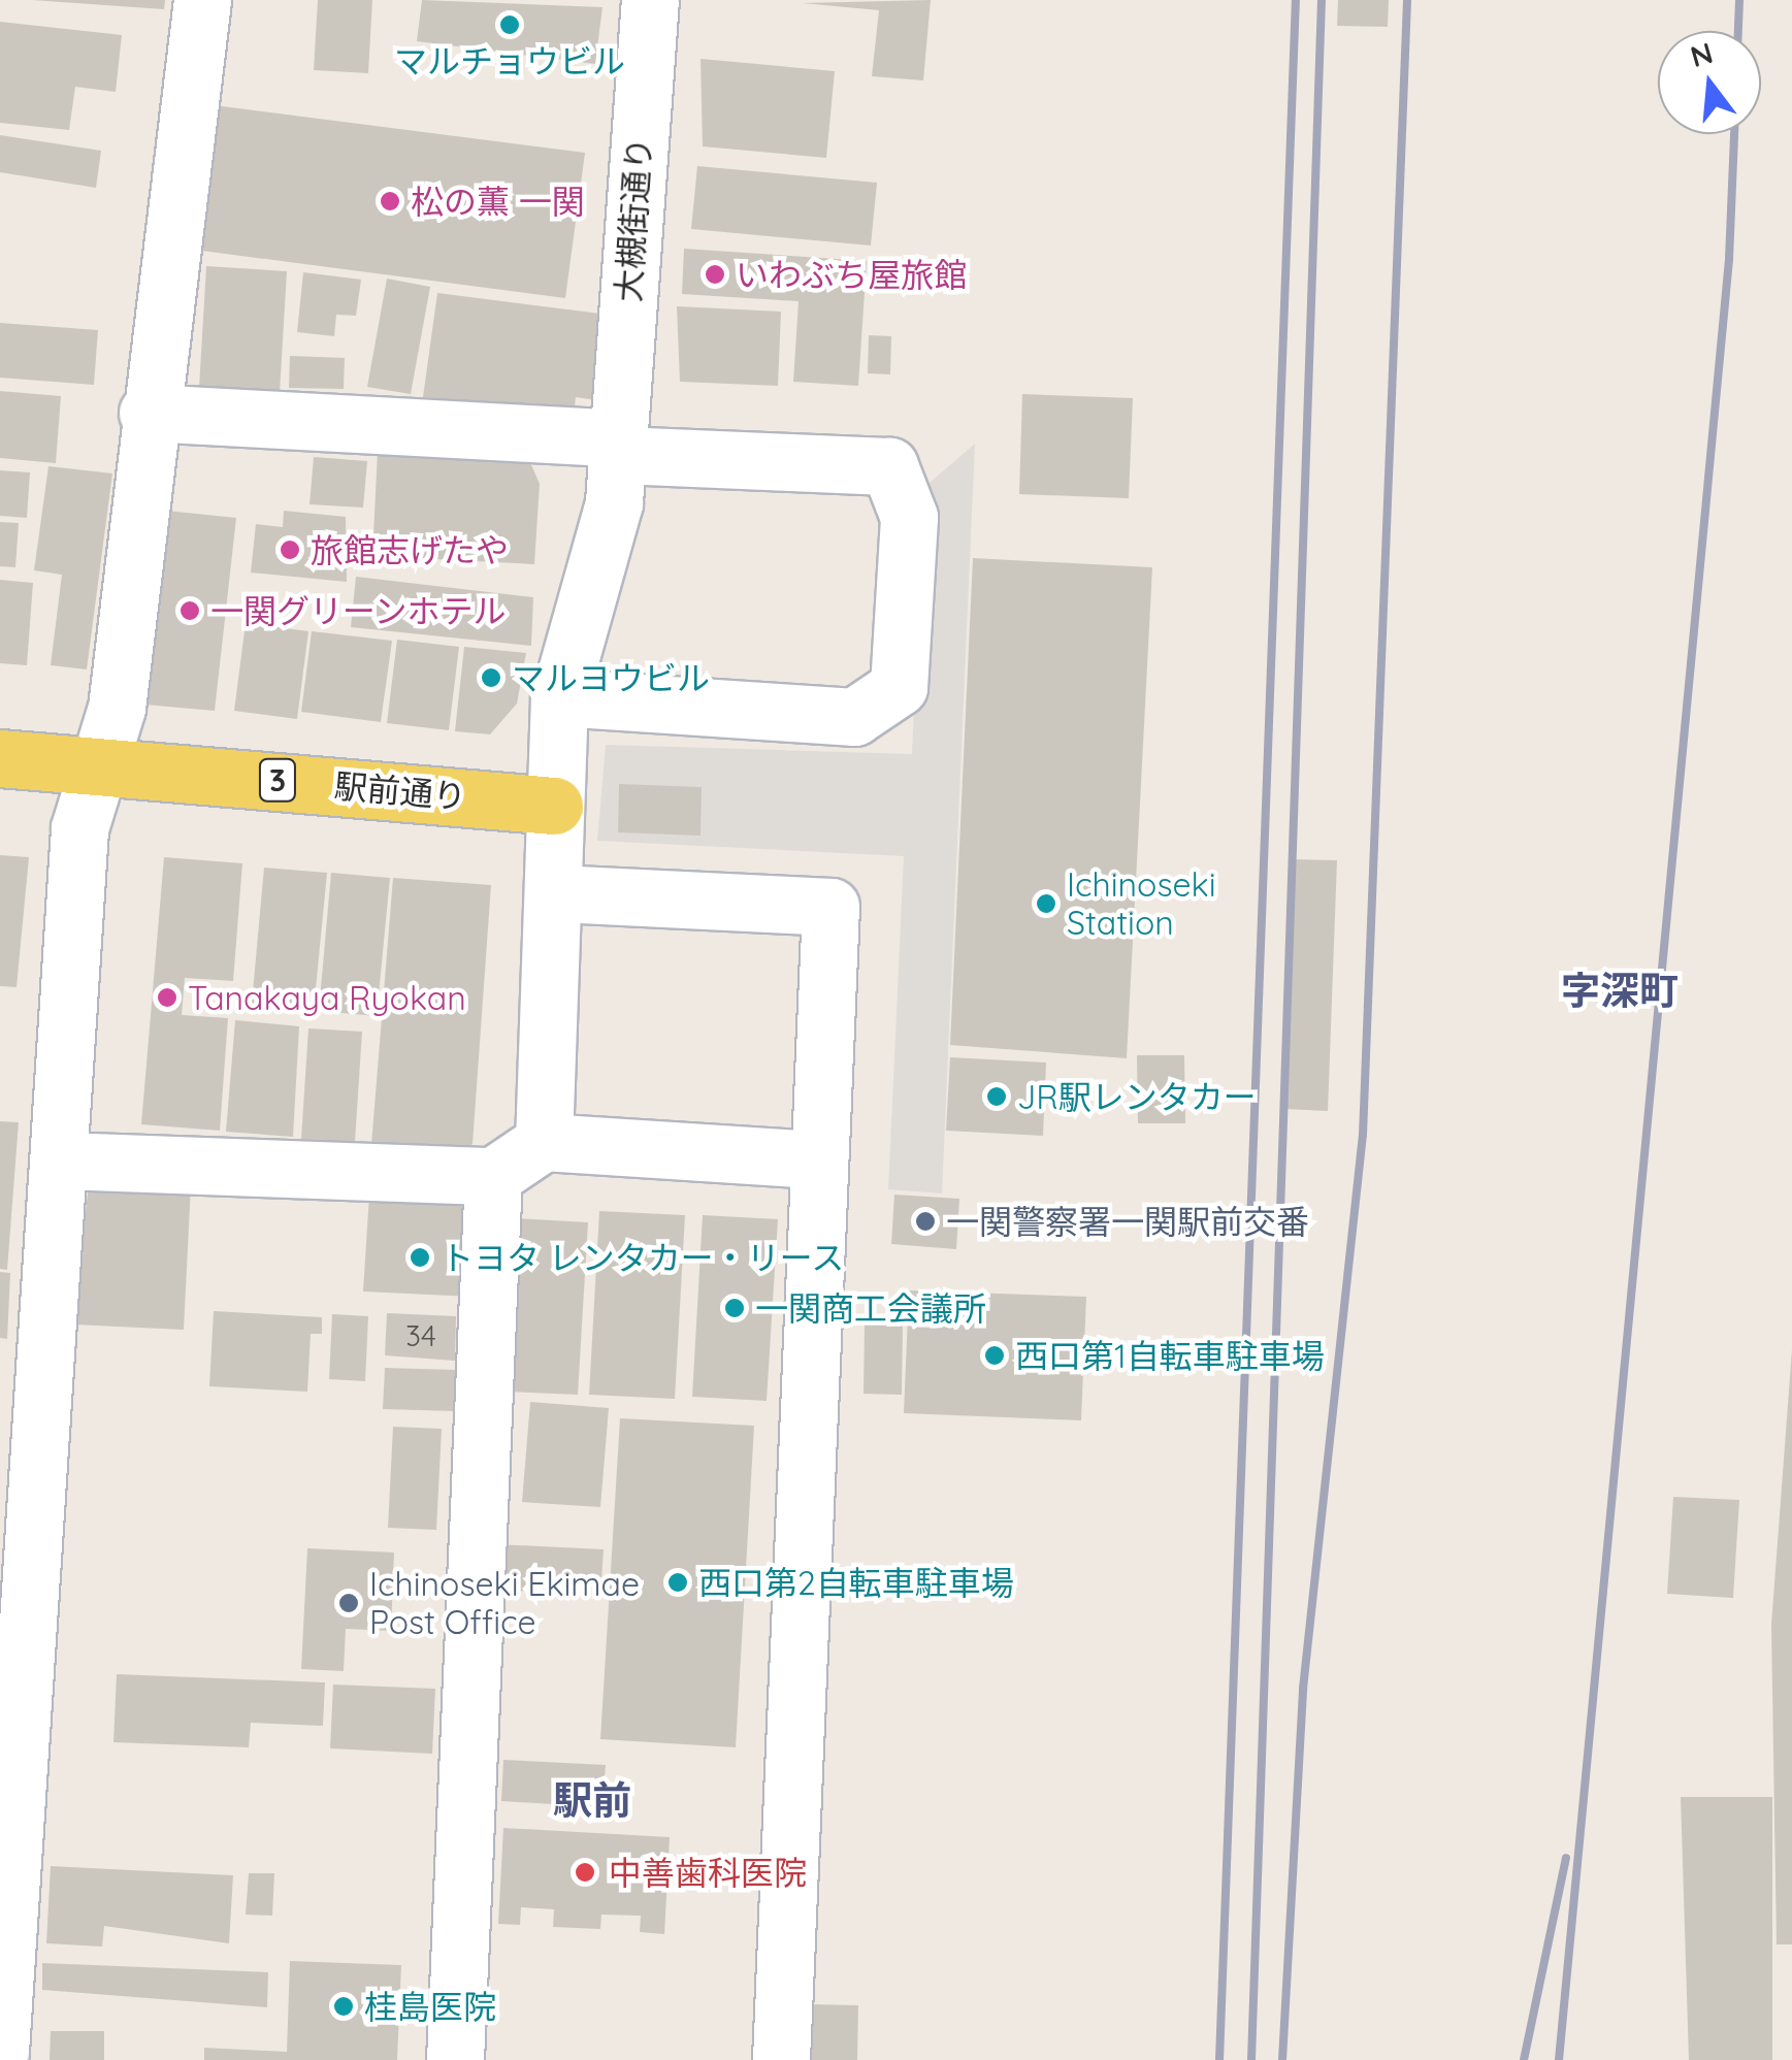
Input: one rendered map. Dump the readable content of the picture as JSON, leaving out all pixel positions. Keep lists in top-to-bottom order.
{
  "streets": {
    "main road": ["3", "駅前通り"],
    "street": ["大槻街通り"]
  },
  "crossings": [
    ["大槻街通り", "駅前通り"]
  ],
  "districts": ["字深町", "駅前"],
  "places": [
    "マルチョウビル",
    "松の薫 一関",
    "いわぶち屋旅館",
    "旅館志げたや",
    "一関グリーンホテル",
    "マルヨウビル",
    "Ichinoseki Station",
    "Tanakaya Ryokan",
    "JR駅レンタカー",
    "一関警察署一関駅前交番",
    "トヨタ レンタカー・リース",
    "一関商工会議所",
    "西口第1自転車駐車場",
    "西口第2自転車駐車場",
    "Ichinoseki Ekimae Post Office",
    "中善歯科医院",
    "桂島医院"
  ],
  "house_numbers": ["34"],
  "north": "top"
}
